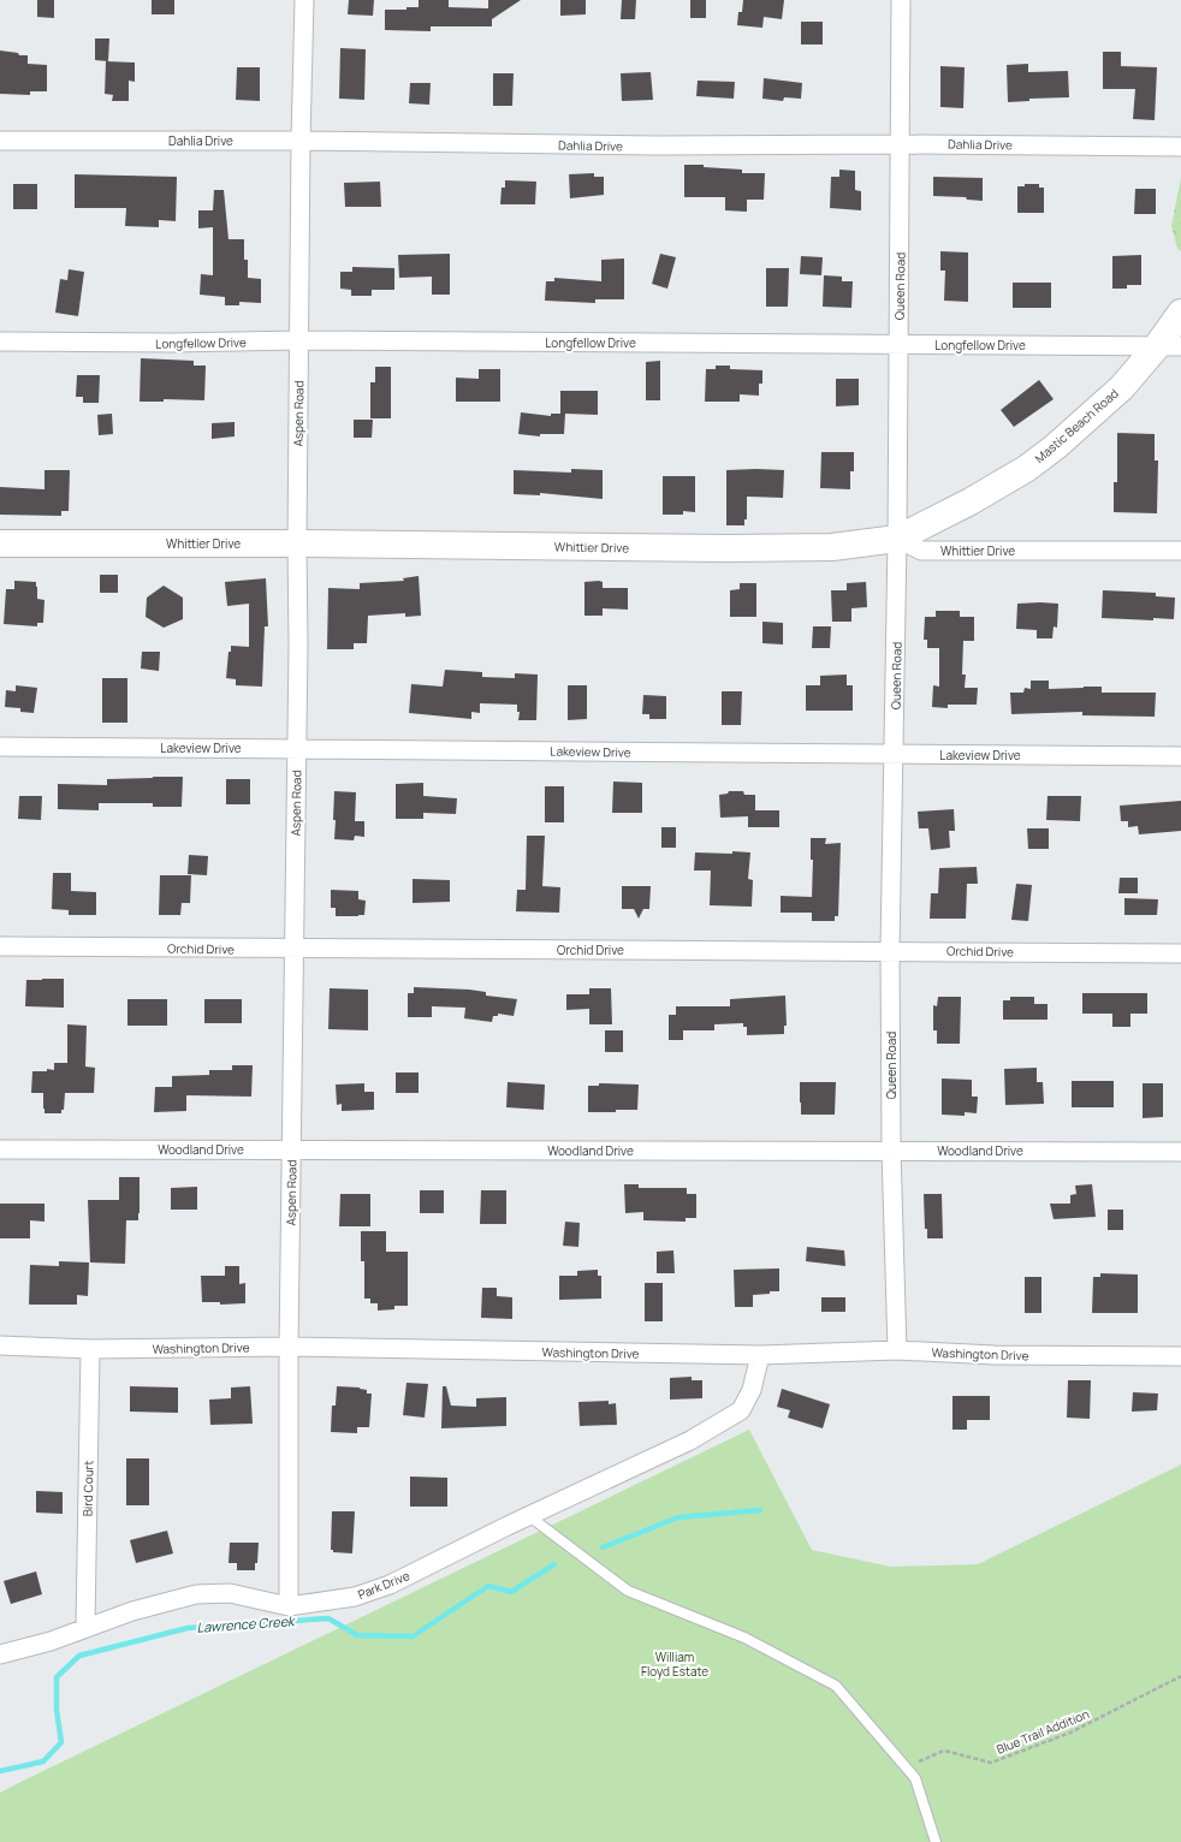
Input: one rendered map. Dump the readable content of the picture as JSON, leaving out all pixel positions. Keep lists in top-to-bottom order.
{
  "streets": {
    "street": [
      "Dahlia Drive",
      "Queen Road",
      "Longfellow Drive",
      "Aspen Road",
      "Mastic Beach Road",
      "Whittier Drive",
      "Lakeview Drive",
      "Orchid Drive",
      "Woodland Drive",
      "Washington Drive",
      "Bird Court",
      "Park Drive"
    ],
    "path": ["Blue Trail Addition"]
  },
  "crossings": [
    ["Dahlia Drive", "Queen Road"],
    ["Dahlia Drive", "Aspen Road"],
    ["Queen Road", "Longfellow Drive"],
    ["Queen Road", "Mastic Beach Road"],
    ["Queen Road", "Whittier Drive"],
    ["Queen Road", "Lakeview Drive"],
    ["Queen Road", "Orchid Drive"],
    ["Queen Road", "Woodland Drive"],
    ["Queen Road", "Washington Drive"],
    ["Longfellow Drive", "Aspen Road"],
    ["Longfellow Drive", "Mastic Beach Road"],
    ["Aspen Road", "Whittier Drive"],
    ["Aspen Road", "Lakeview Drive"],
    ["Aspen Road", "Orchid Drive"],
    ["Aspen Road", "Woodland Drive"],
    ["Aspen Road", "Washington Drive"],
    ["Aspen Road", "Park Drive"],
    ["Mastic Beach Road", "Whittier Drive"],
    ["Washington Drive", "Bird Court"],
    ["Washington Drive", "Park Drive"],
    ["Bird Court", "Park Drive"]
  ],
  "water": ["Lawrence Creek"],
  "parks": ["William Floyd Estate"]
}
